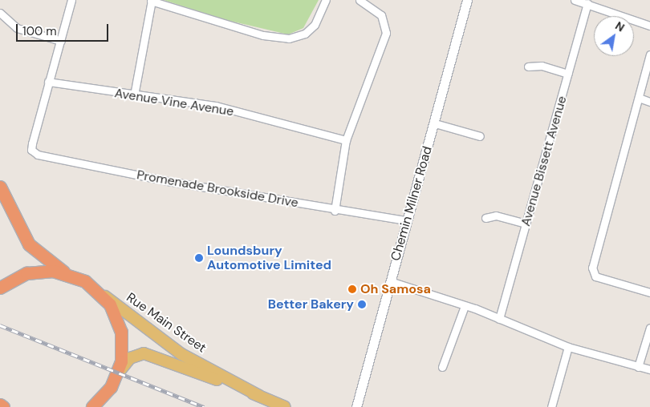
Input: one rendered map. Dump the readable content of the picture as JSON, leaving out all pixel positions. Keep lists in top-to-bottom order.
{
  "streets": {
    "main road": ["Rue Main Street"],
    "street": [
      "Avenue Vine Avenue",
      "Avenue Bissett Avenue",
      "Promenade Brookside Drive",
      "Chemin Milner Road"
    ]
  },
  "crossings": [
    ["Avenue Vine Avenue", "Promenade Brookside Drive"],
    ["Promenade Brookside Drive", "Chemin Milner Road"]
  ],
  "places": ["Loundsbury Automotive Limited", "Oh Samosa", "Better Bakery"],
  "scale_bar": "100 m",
  "north": "top right"
}
